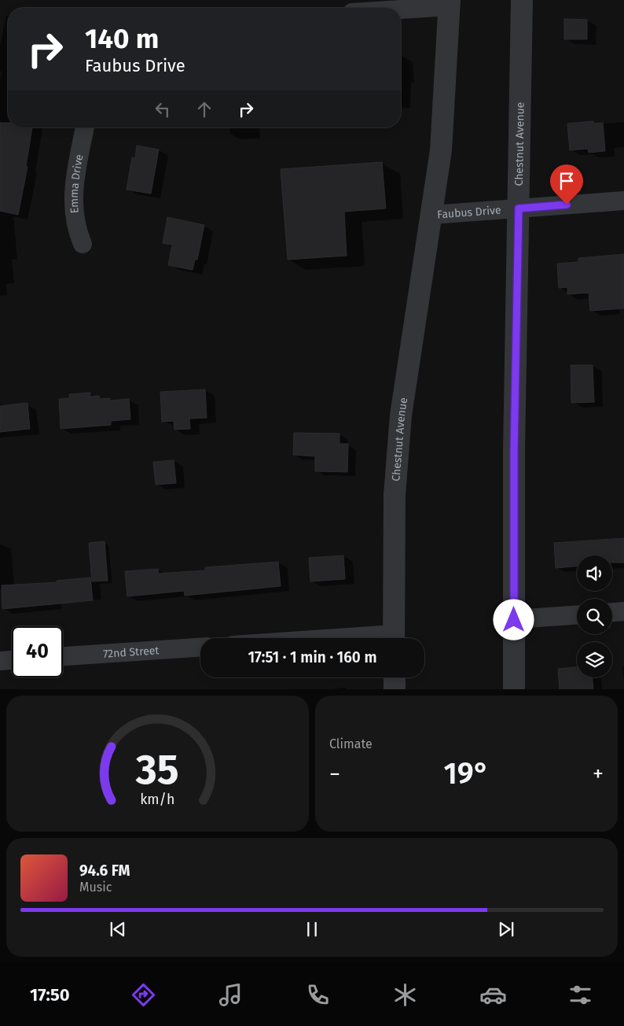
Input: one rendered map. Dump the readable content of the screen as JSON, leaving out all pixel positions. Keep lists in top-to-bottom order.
{
  "streets": {
    "street": [
      "Chestnut Avenue",
      "Emma Drive",
      "Faubus Drive",
      "72nd Street"
    ]
  },
  "crossings": [
    ["Chestnut Avenue", "Faubus Drive"]
  ],
  "page": {
    "turn": ["140 m", "Faubus Drive"],
    "limit": "40",
    "trip": "17:51 · 1 min · 160 m",
    "tile": "Climate",
    "heat": ["−", "19°", "+"],
    "song": ["94.6 FM", "Music"],
    "tabs": "17:50",
    "gauge": ["35", "km/h"]
  }
}
